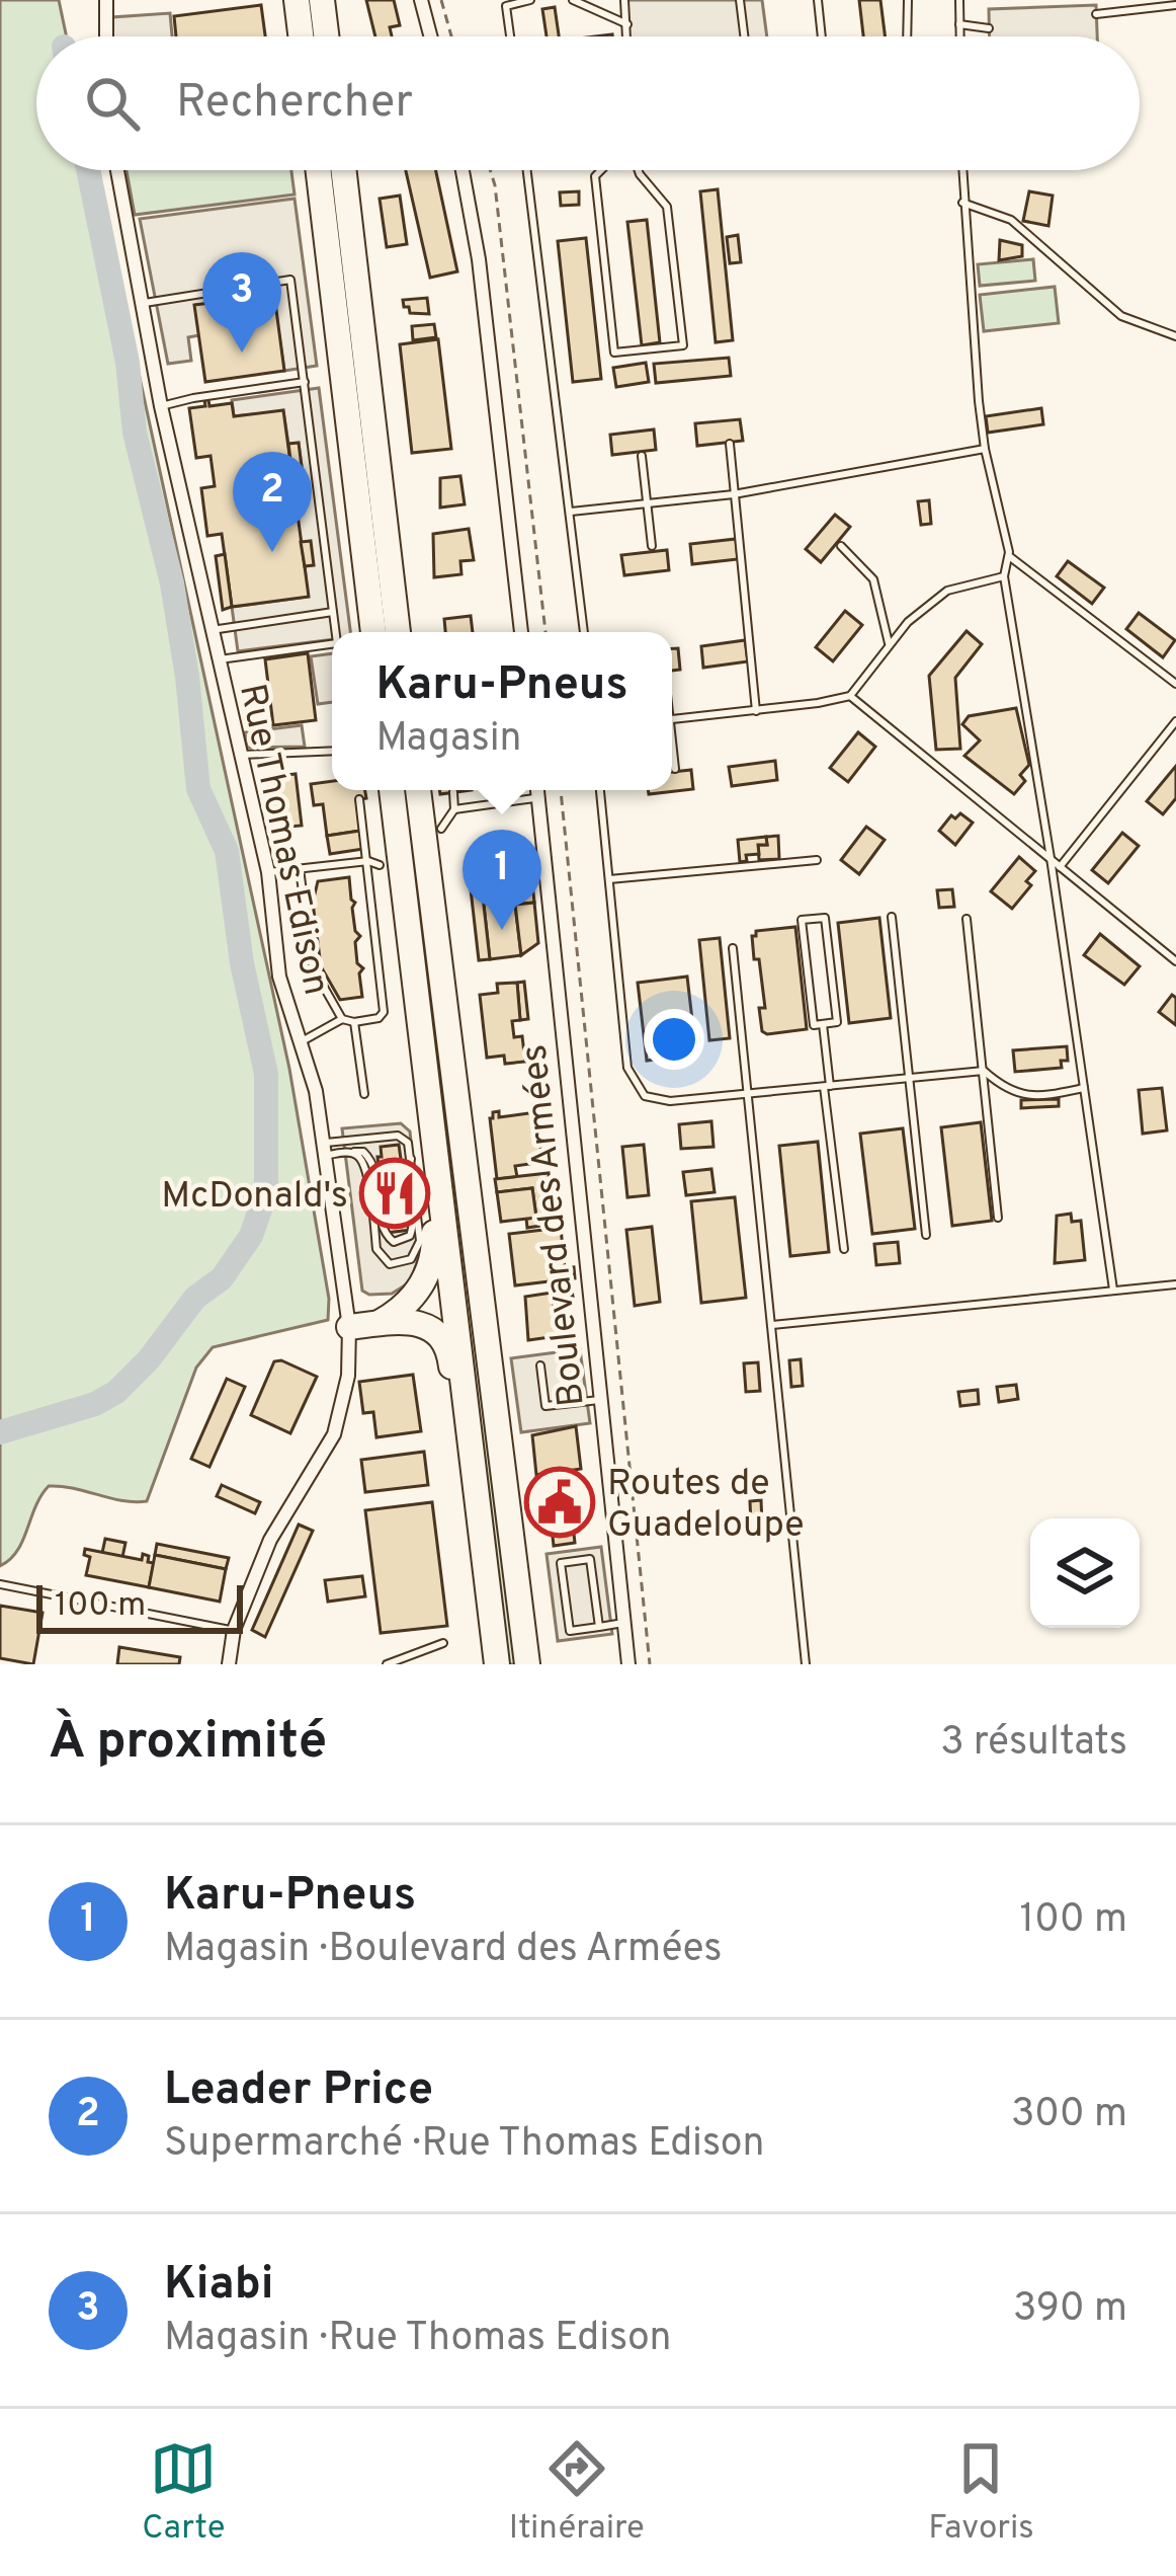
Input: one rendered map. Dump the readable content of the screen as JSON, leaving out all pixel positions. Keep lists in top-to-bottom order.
{
  "streets": {
    "street": ["Rue Thomas Edison", "Boulevard des Armées"]
  },
  "places": {
    "restaurant": ["McDonald's"],
    "public building": ["Routes de Guadeloupe"]
  },
  "scale_bar": "100 m",
  "page": {
    "search": "Rechercher",
    "pins": ["3", "2", "1"],
    "popup": ["Karu-Pneus", "Magasin"],
    "scale": "100 m",
    "heading": ["À proximité", "3 résultats"],
    "list": [
      {
        "mark": "1",
        "name": "Karu-Pneus",
        "note": "Magasin · Boulevard des Armées",
        "value": "100 m"
      },
      {
        "mark": "2",
        "name": "Leader Price",
        "note": "Supermarché · Rue Thomas Edison",
        "value": "300 m"
      },
      {
        "mark": "3",
        "name": "Kiabi",
        "note": "Magasin · Rue Thomas Edison",
        "value": "390 m"
      }
    ],
    "nav": ["Carte", "Itinéraire", "Favoris"]
  }
}
